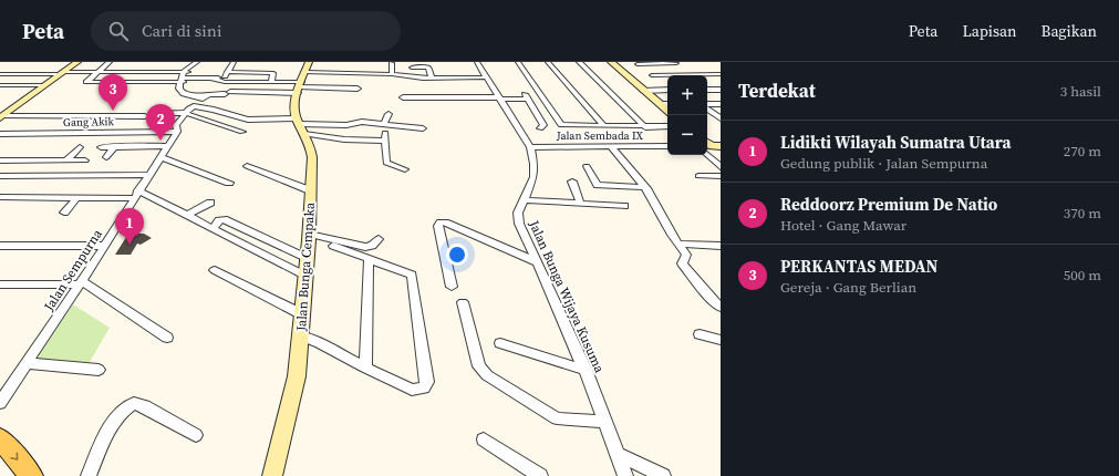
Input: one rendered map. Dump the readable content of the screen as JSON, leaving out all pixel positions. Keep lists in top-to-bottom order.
{
  "streets": {
    "street": [
      "Gang Akik",
      "Jalan Sembada IX",
      "Jalan Bunga Cempaka",
      "Jalan Sempurna",
      "Jalan Bunga Wijaya Kusuma"
    ]
  },
  "crossings": [
    ["Gang Akik", "Jalan Sempurna"],
    ["Jalan Sembada IX", "Jalan Bunga Wijaya Kusuma"]
  ],
  "page": {
    "header": "Peta",
    "search": "Cari di sini",
    "nav": ["Peta", "Lapisan", "Bagikan"],
    "heading": ["Terdekat", "3 hasil"],
    "pins": ["3", "2", "1"],
    "map_buttons": ["+", "−"],
    "list": [
      {
        "mark": "1",
        "name": "Lidikti Wilayah Sumatra Utara",
        "note": "Gedung publik · Jalan Sempurna",
        "value": "270 m"
      },
      {
        "mark": "2",
        "name": "Reddoorz Premium De Natio",
        "note": "Hotel · Gang Mawar",
        "value": "370 m"
      },
      {
        "mark": "3",
        "name": "PERKANTAS MEDAN",
        "note": "Gereja · Gang Berlian",
        "value": "500 m"
      }
    ]
  }
}
